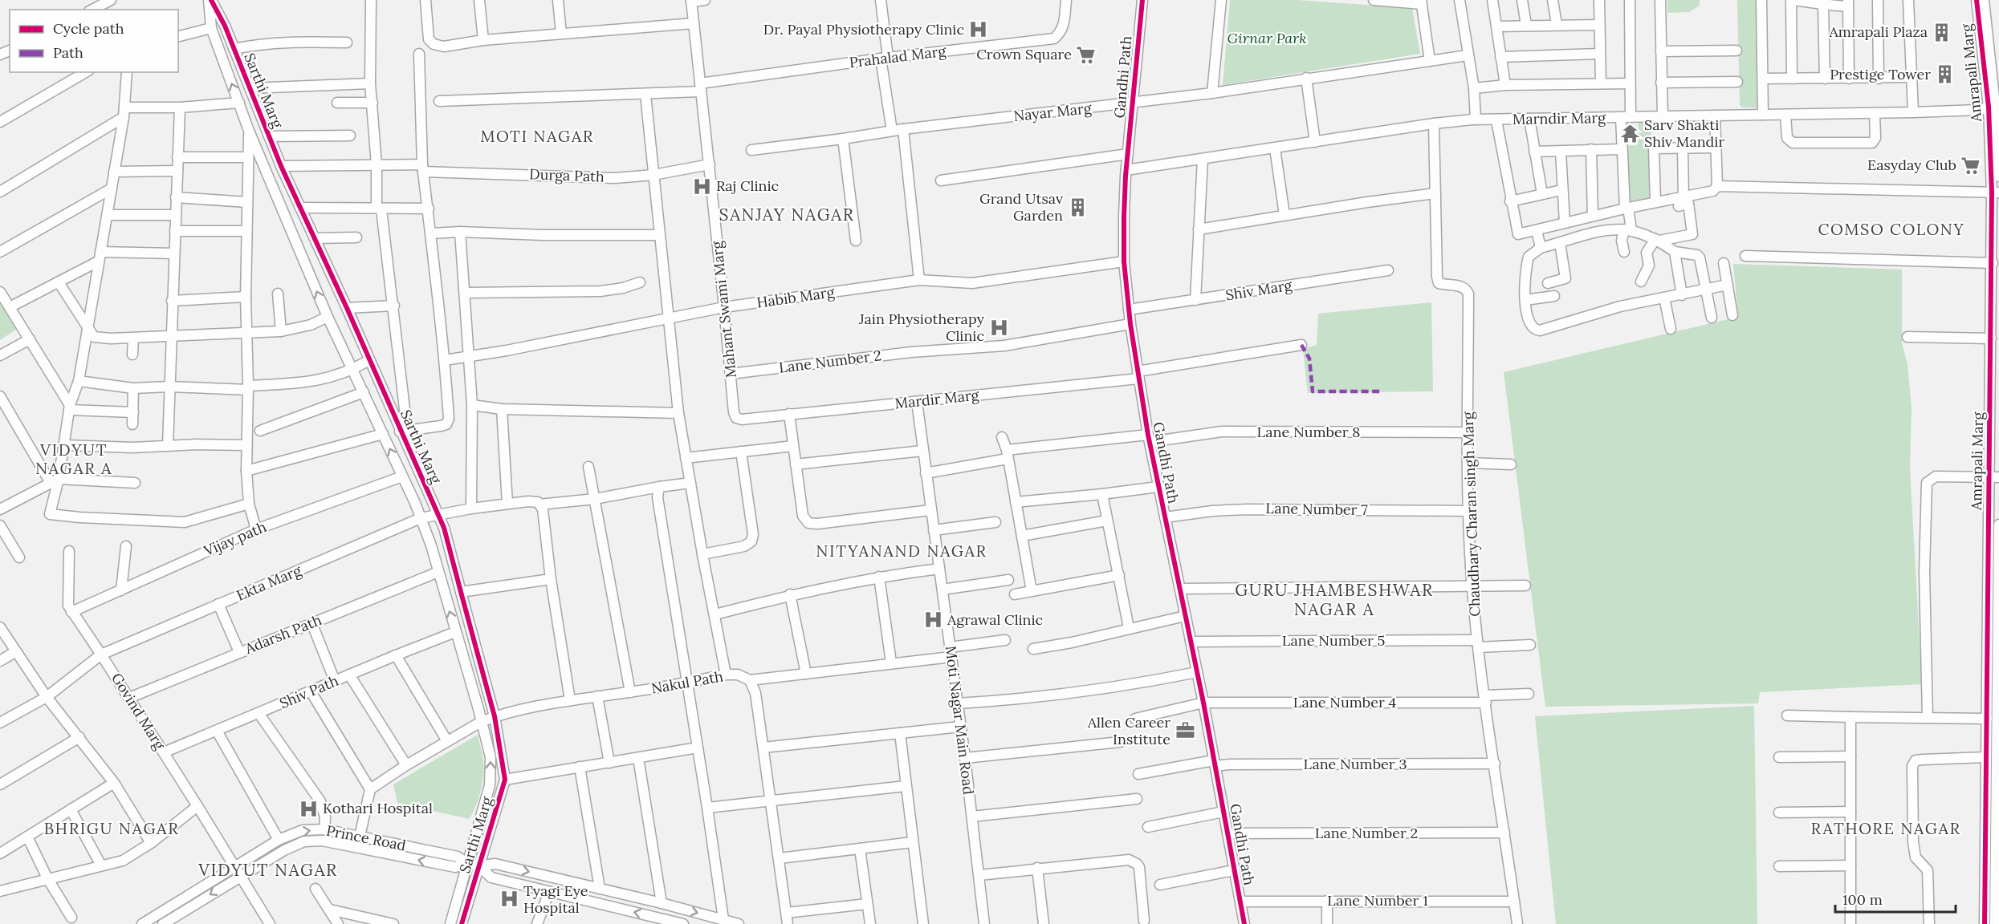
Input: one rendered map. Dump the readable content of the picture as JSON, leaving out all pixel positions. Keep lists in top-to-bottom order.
{
  "streets": {
    "street": [
      "Prahalad Marg",
      "Amrapali Marg",
      "Gandhi Path",
      "Sarthi Marg",
      "Nayar Marg",
      "Marndir Marg",
      "Durga Path",
      "Shiv Marg",
      "Habib Marg",
      "Mahant Swami Marg",
      "Lane Number 2",
      "Mardir Marg",
      "Lane Number 8",
      "Lane Number 7",
      "Chaudhary Charan singh Marg",
      "Vijay path",
      "Ekta Marg",
      "Adarsh Path",
      "Lane Number 5",
      "Nakul Path",
      "Shiv Path",
      "Lane Number 4",
      "Govind Marg",
      "Moti Nagar Main Road",
      "Lane Number 3",
      "Prince Road",
      "Lane Number 1"
    ]
  },
  "crossings": [
    ["Prahalad Marg", "Mahant Swami Marg"],
    ["Amrapali Marg", "Marndir Marg"],
    ["Gandhi Path", "Nayar Marg"],
    ["Gandhi Path", "Marndir Marg"],
    ["Gandhi Path", "Shiv Marg"],
    ["Gandhi Path", "Habib Marg"],
    ["Gandhi Path", "Lane Number 2"],
    ["Gandhi Path", "Mardir Marg"],
    ["Gandhi Path", "Lane Number 8"],
    ["Gandhi Path", "Lane Number 7"],
    ["Gandhi Path", "Lane Number 5"],
    ["Gandhi Path", "Lane Number 4"],
    ["Gandhi Path", "Lane Number 3"],
    ["Gandhi Path", "Lane Number 1"],
    ["Sarthi Marg", "Durga Path"],
    ["Sarthi Marg", "Ekta Marg"],
    ["Sarthi Marg", "Nakul Path"],
    ["Sarthi Marg", "Prince Road"],
    ["Marndir Marg", "Chaudhary Charan singh Marg"],
    ["Durga Path", "Mahant Swami Marg"],
    ["Habib Marg", "Mahant Swami Marg"],
    ["Mahant Swami Marg", "Lane Number 2"],
    ["Mahant Swami Marg", "Mardir Marg"],
    ["Lane Number 2", "Chaudhary Charan singh Marg"],
    ["Mardir Marg", "Moti Nagar Main Road"],
    ["Lane Number 8", "Chaudhary Charan singh Marg"],
    ["Lane Number 8", "Moti Nagar Main Road"],
    ["Lane Number 7", "Chaudhary Charan singh Marg"],
    ["Chaudhary Charan singh Marg", "Lane Number 5"],
    ["Chaudhary Charan singh Marg", "Lane Number 4"],
    ["Chaudhary Charan singh Marg", "Lane Number 3"],
    ["Chaudhary Charan singh Marg", "Lane Number 1"],
    ["Vijay path", "Govind Marg"],
    ["Ekta Marg", "Govind Marg"],
    ["Adarsh Path", "Govind Marg"],
    ["Shiv Path", "Govind Marg"],
    ["Govind Marg", "Prince Road"]
  ],
  "districts": [
    "MOTI NAGAR",
    "SANJAY NAGAR",
    "COMSO COLONY",
    "VIDYUT NAGAR A",
    "NITYANAND NAGAR",
    "GURU JHAMBESHWAR NAGAR A",
    "BHRIGU NAGAR",
    "RATHORE NAGAR",
    "VIDYUT NAGAR"
  ],
  "parks": ["Girnar Park"],
  "places": {
    "hospital": [
      "Dr. Payal Physiotherapy Clinic",
      "Raj Clinic",
      "Jain Physiotherapy Clinic",
      "Agrawal Clinic",
      "Kothari Hospital",
      "Tyagi Eye Hospital"
    ],
    "building": ["Amrapali Plaza", "Prestige Tower", "Grand Utsav Garden"],
    "supermarket": ["Crown Square", "Easyday Club"],
    "temple": ["Sarv Shakti Shiv Mandir"],
    "office": ["Allen Career Institute"]
  },
  "legend": ["Cycle path", "Path"],
  "scale_bar": "100 m"
}
